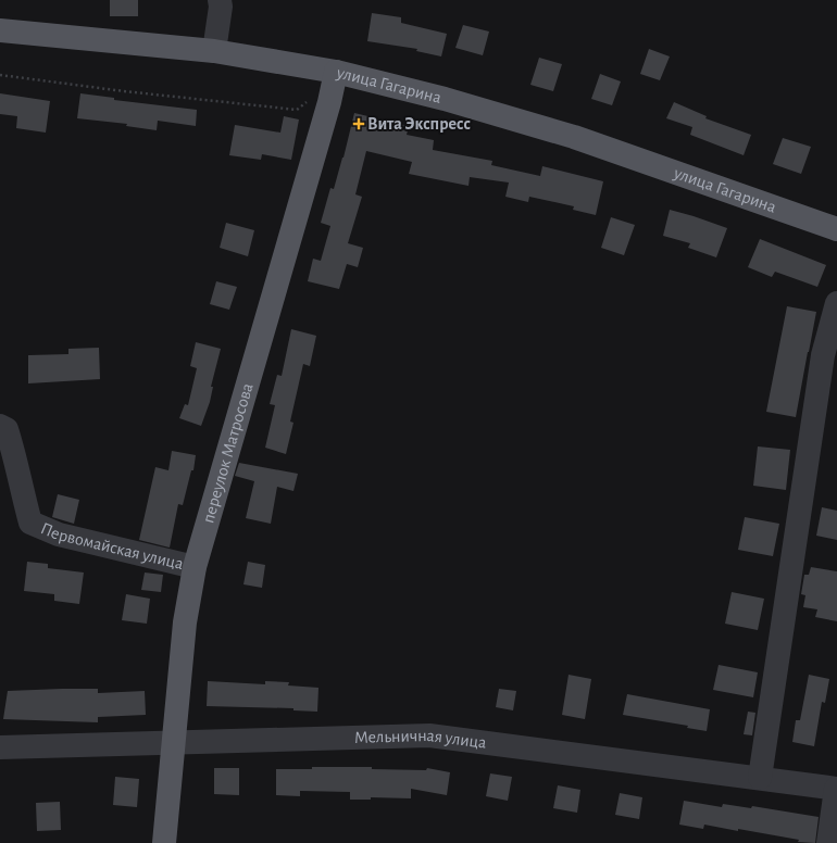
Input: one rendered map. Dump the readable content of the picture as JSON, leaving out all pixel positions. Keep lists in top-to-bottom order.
{
  "streets": {
    "main road": ["улица Гагарина", "переулок Матросова"],
    "street": ["Первомайская улица", "Мельничная улица"]
  },
  "crossings": [
    ["улица Гагарина", "переулок Матросова"],
    ["переулок Матросова", "Первомайская улица"],
    ["переулок Матросова", "Мельничная улица"]
  ],
  "places": {
    "health": ["Вита Экспресс"]
  }
}
